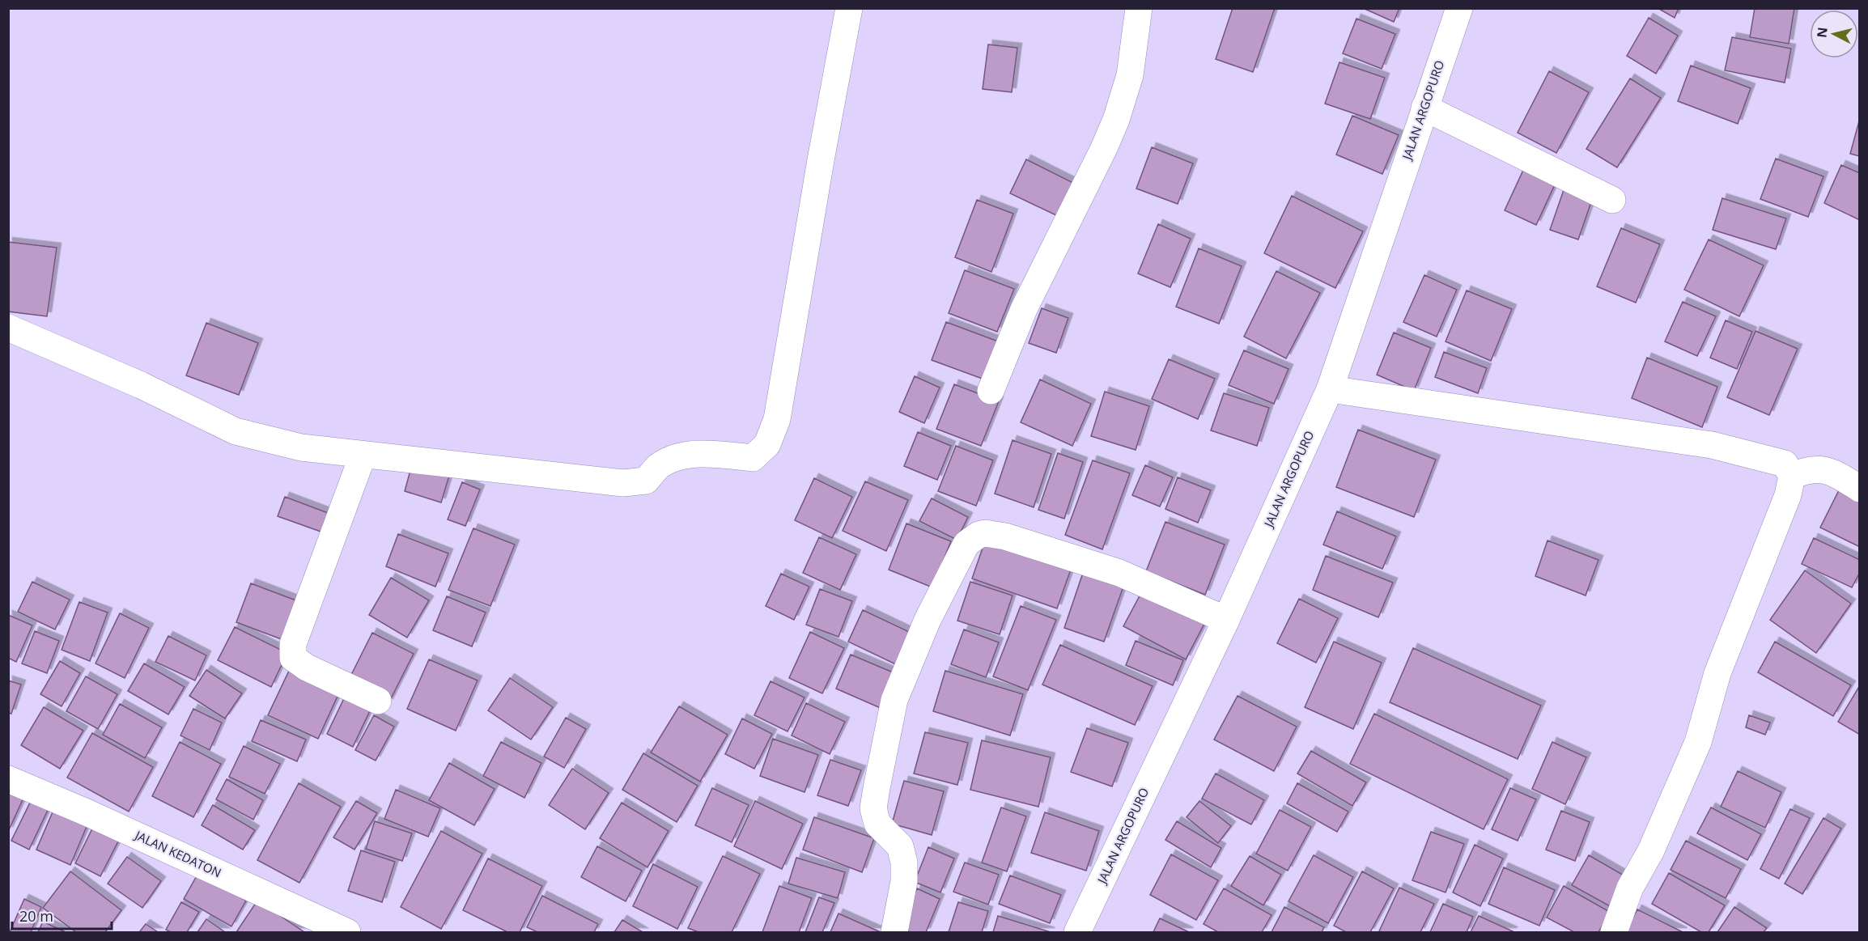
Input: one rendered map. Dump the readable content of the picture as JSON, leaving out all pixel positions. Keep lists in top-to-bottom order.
{
  "streets": {
    "street": ["JALAN ARGOPURO", "JALAN KEDATON"]
  },
  "scale_bar": "20 m",
  "north": "left"
}
